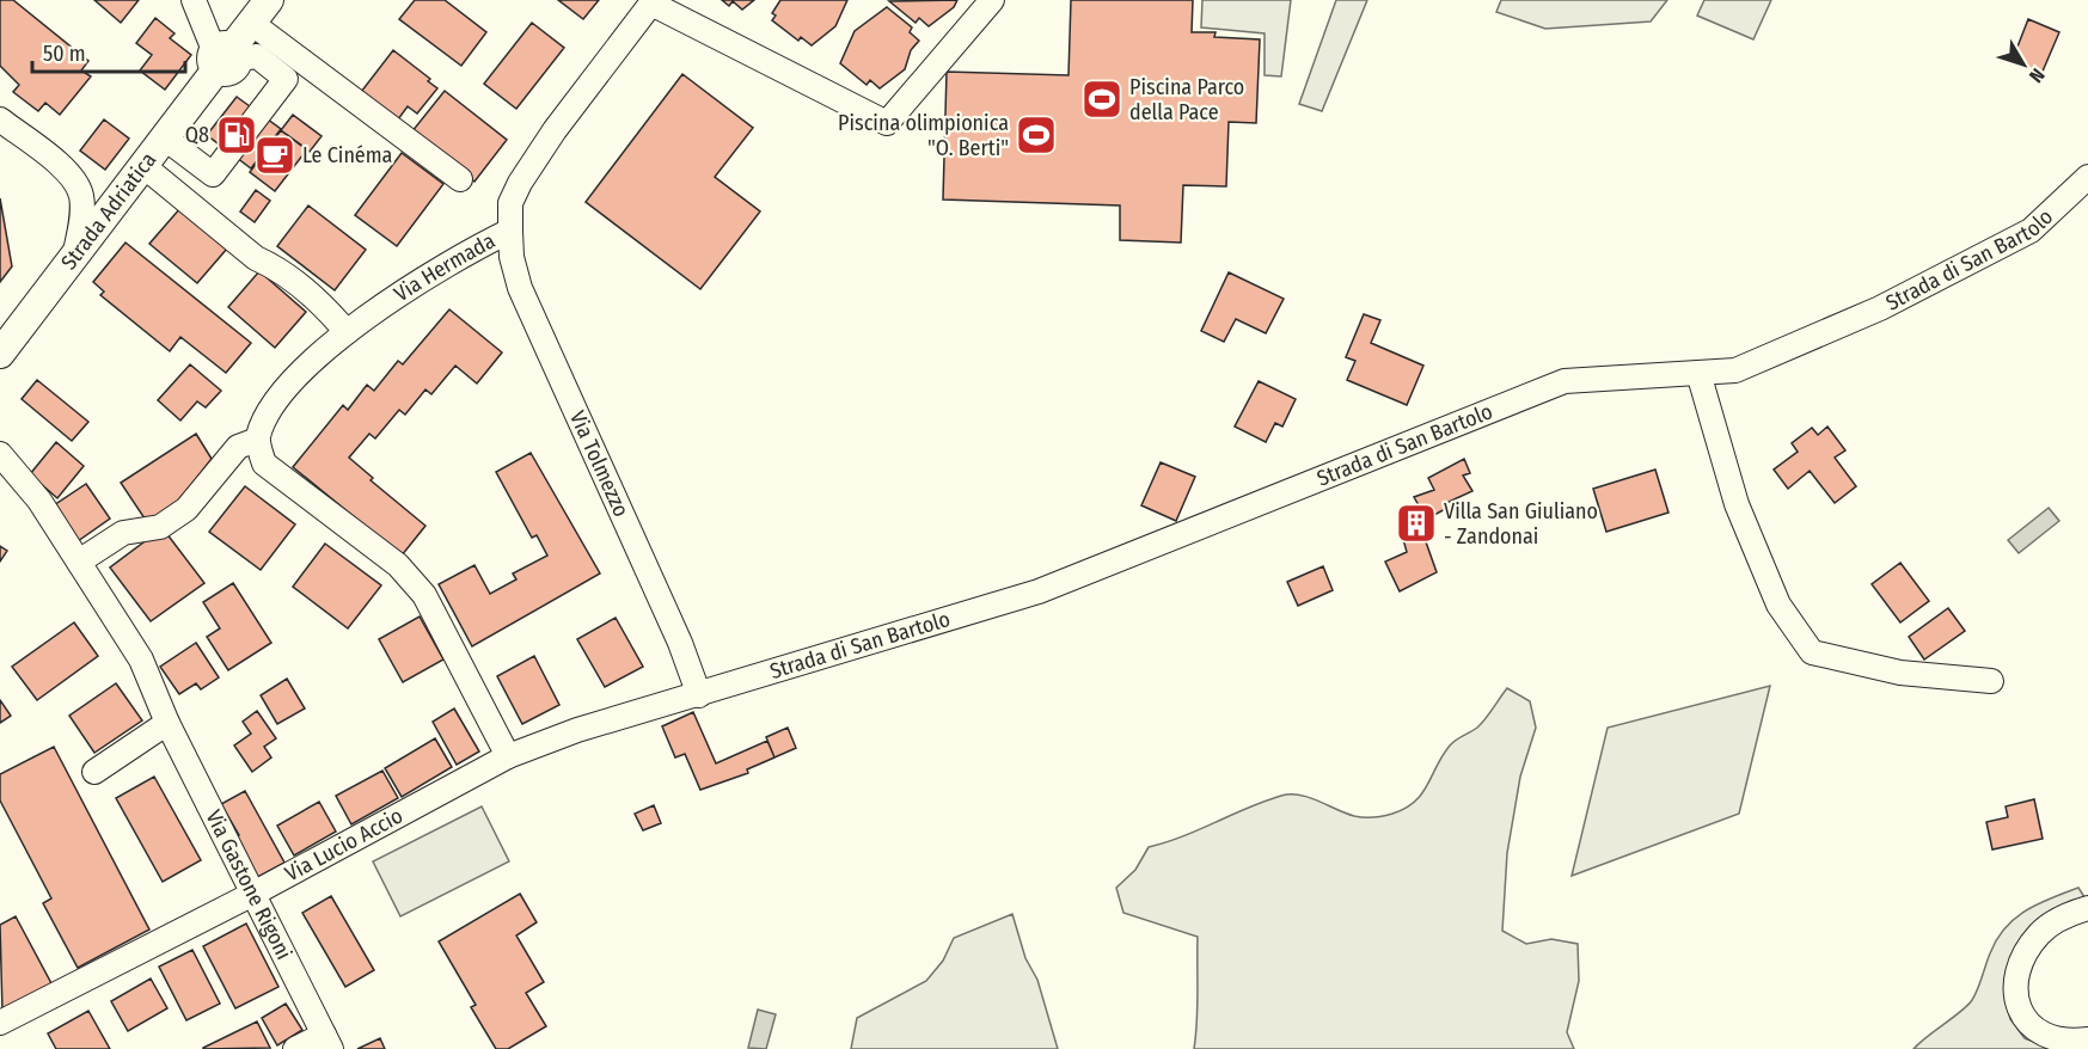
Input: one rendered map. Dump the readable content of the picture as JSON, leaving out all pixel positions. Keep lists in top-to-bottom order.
{
  "streets": {
    "main road": ["Strada Adriatica"],
    "street": [
      "Strada di San Bartolo",
      "Via Hermada",
      "Via Tolmezzo",
      "Via Lucio Accio",
      "Via Gastone Rigoni"
    ]
  },
  "crossings": [
    ["Strada di San Bartolo", "Via Tolmezzo"],
    ["Strada di San Bartolo", "Via Lucio Accio"],
    ["Via Hermada", "Via Tolmezzo"],
    ["Via Tolmezzo", "Via Lucio Accio"],
    ["Via Lucio Accio", "Via Gastone Rigoni"]
  ],
  "places": {
    "sports": ["Piscina Parco della Pace", "Piscina olimpionica \"O. Berti\""],
    "fuel station": ["Q8"],
    "cafe": ["Le Cinéma"],
    "building": ["Villa San Giuliano - Zandonai"]
  },
  "scale_bar": "50 m",
  "north": "bottom right"
}
